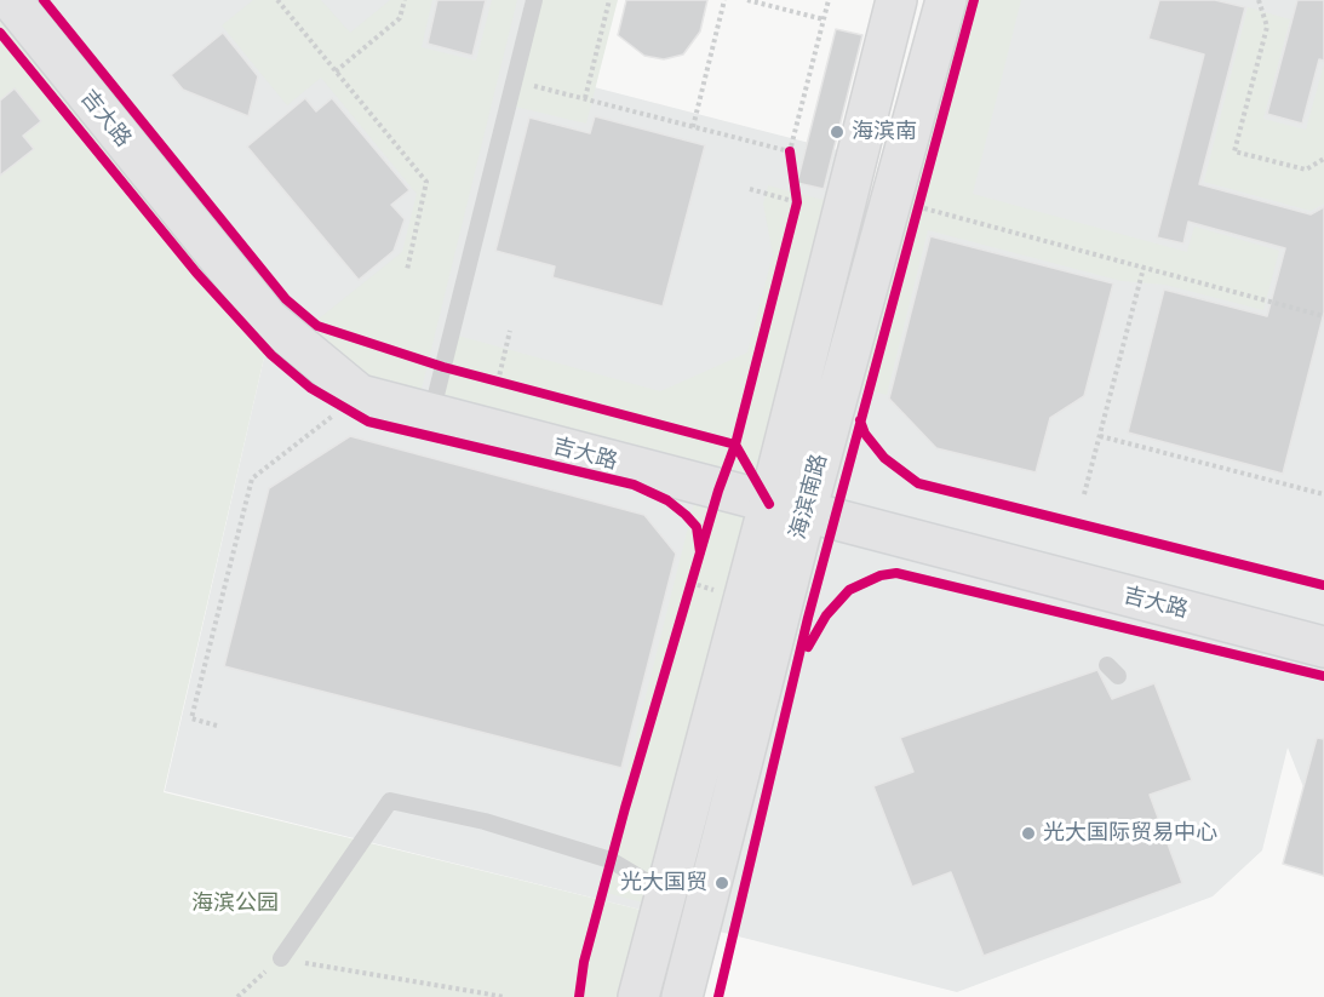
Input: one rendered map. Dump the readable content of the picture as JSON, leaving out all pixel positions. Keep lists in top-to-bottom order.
{
  "streets": {
    "main road": ["吉大路", "海滨南路"]
  },
  "crossings": [
    ["吉大路", "海滨南路"]
  ],
  "parks": ["海滨公园"],
  "places": ["海滨南", "光大国际贸易中心", "光大国贸"]
}
